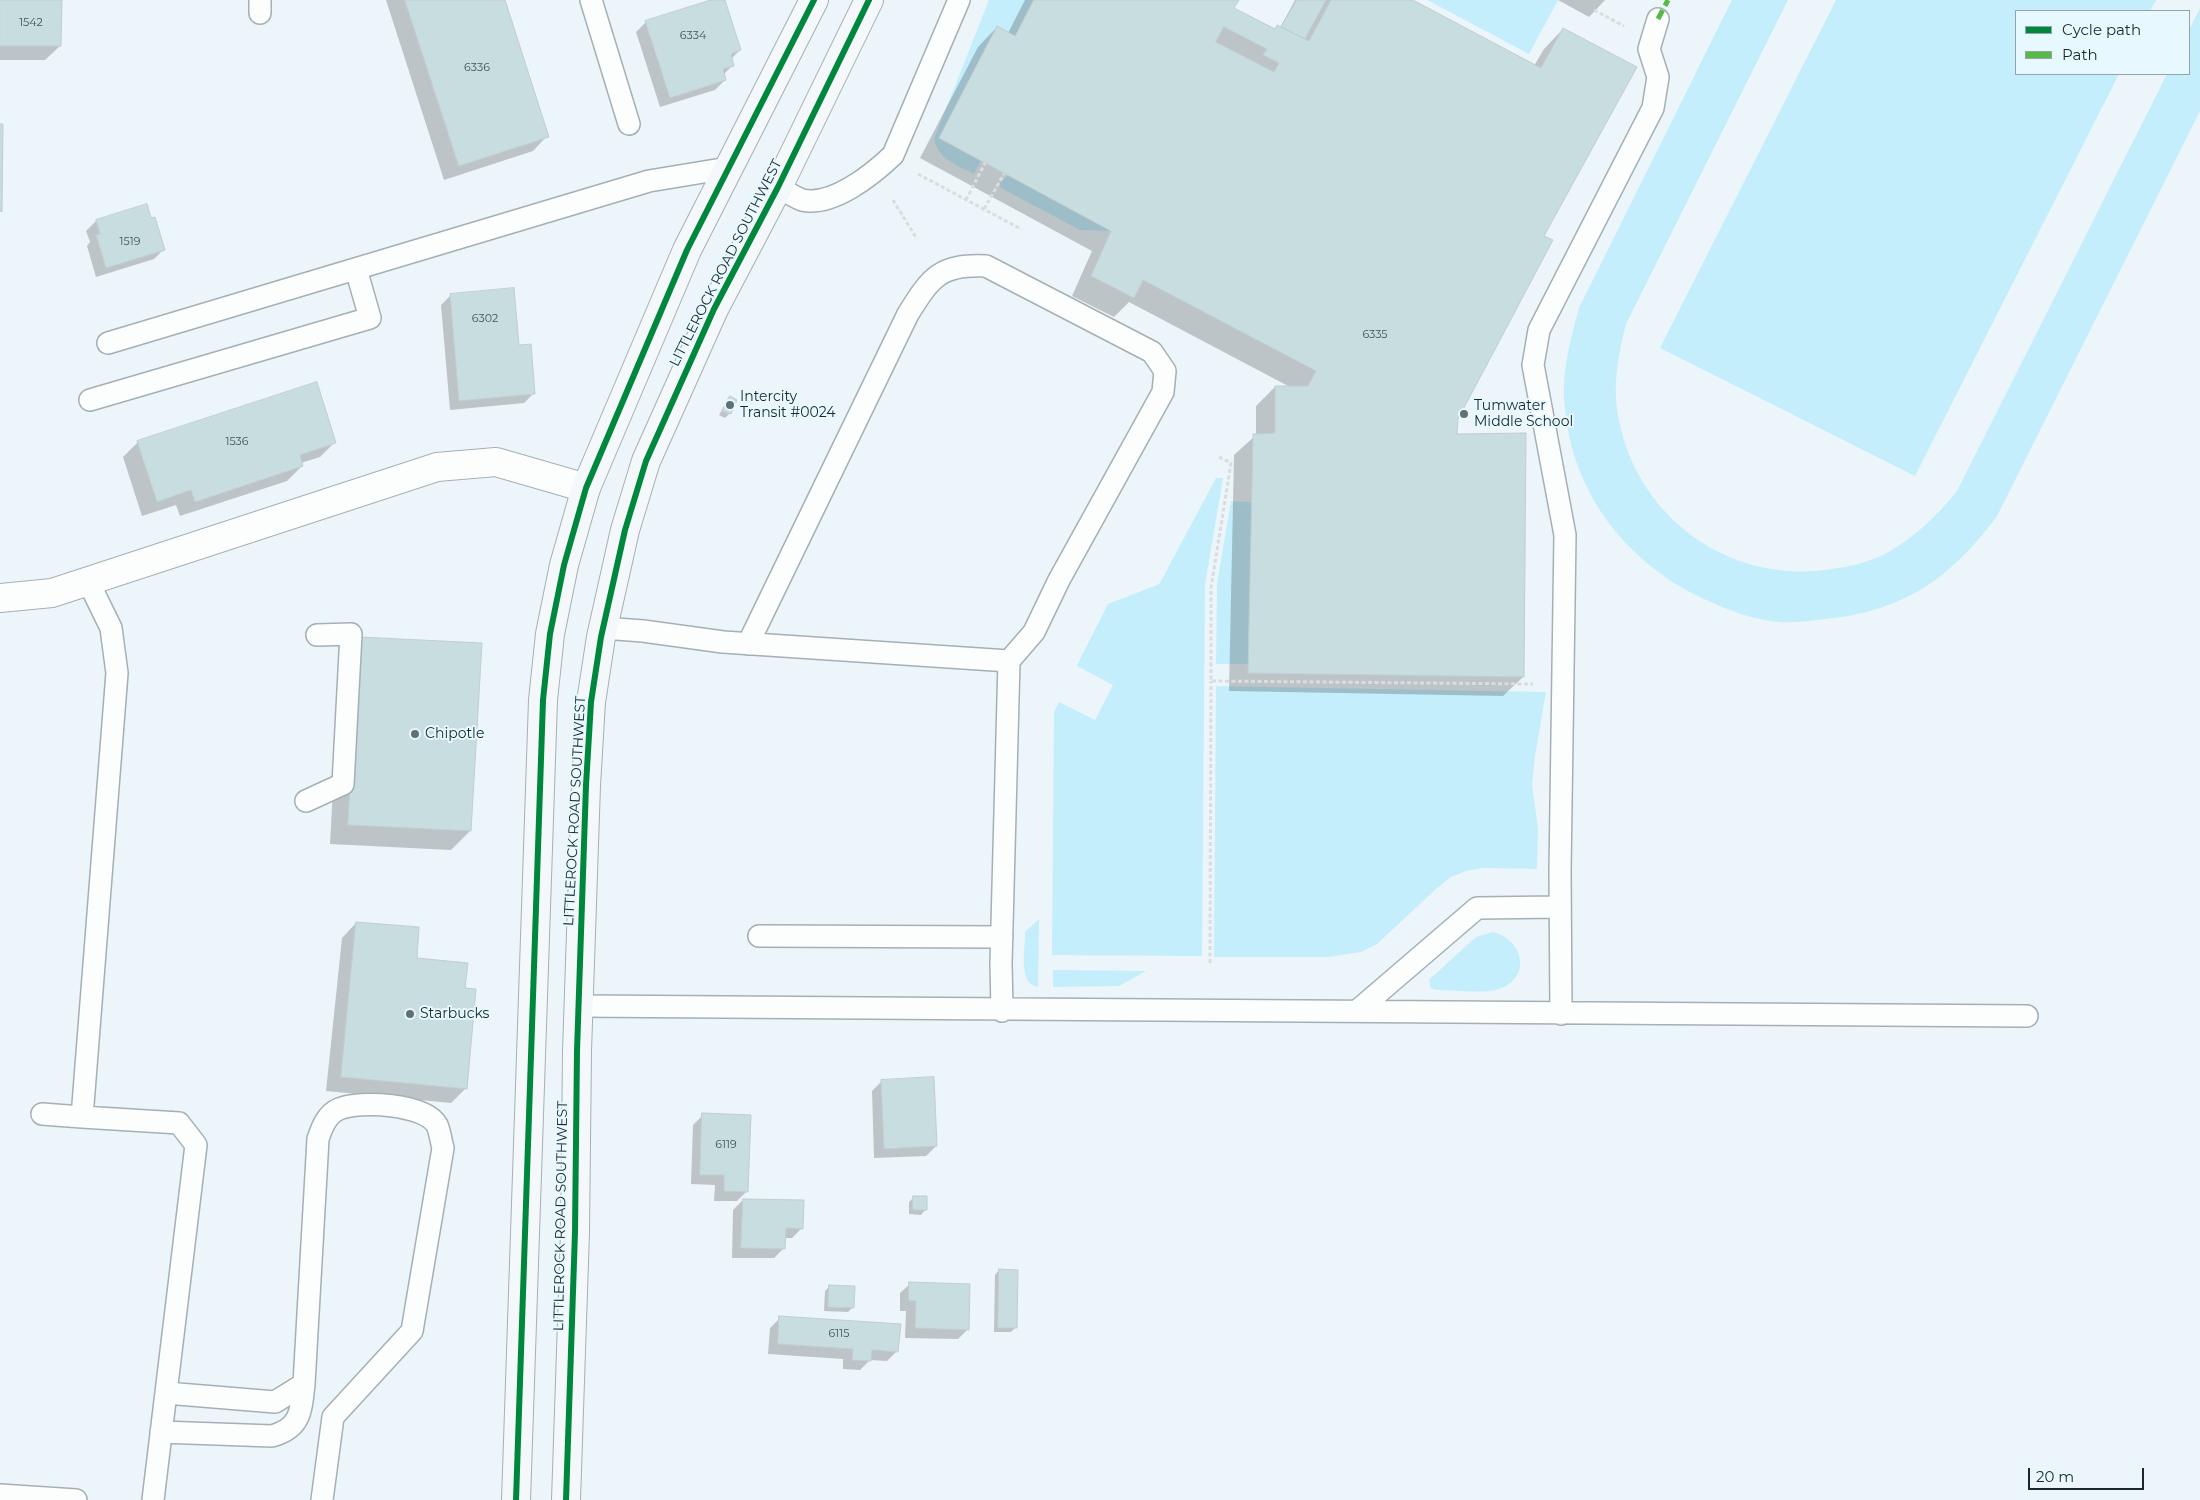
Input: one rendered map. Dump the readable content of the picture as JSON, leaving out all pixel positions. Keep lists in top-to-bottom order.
{
  "streets": {
    "main road": ["LITTLEROCK ROAD SOUTHWEST"]
  },
  "places": [
    "Intercity Transit #0024",
    "Tumwater Middle School",
    "Chipotle",
    "Starbucks"
  ],
  "house_numbers": [
    "1542",
    "6334",
    "6336",
    "1519",
    "6302",
    "6335",
    "1536",
    "6119",
    "6115"
  ],
  "legend": ["Cycle path", "Path"],
  "scale_bar": "20 m"
}
